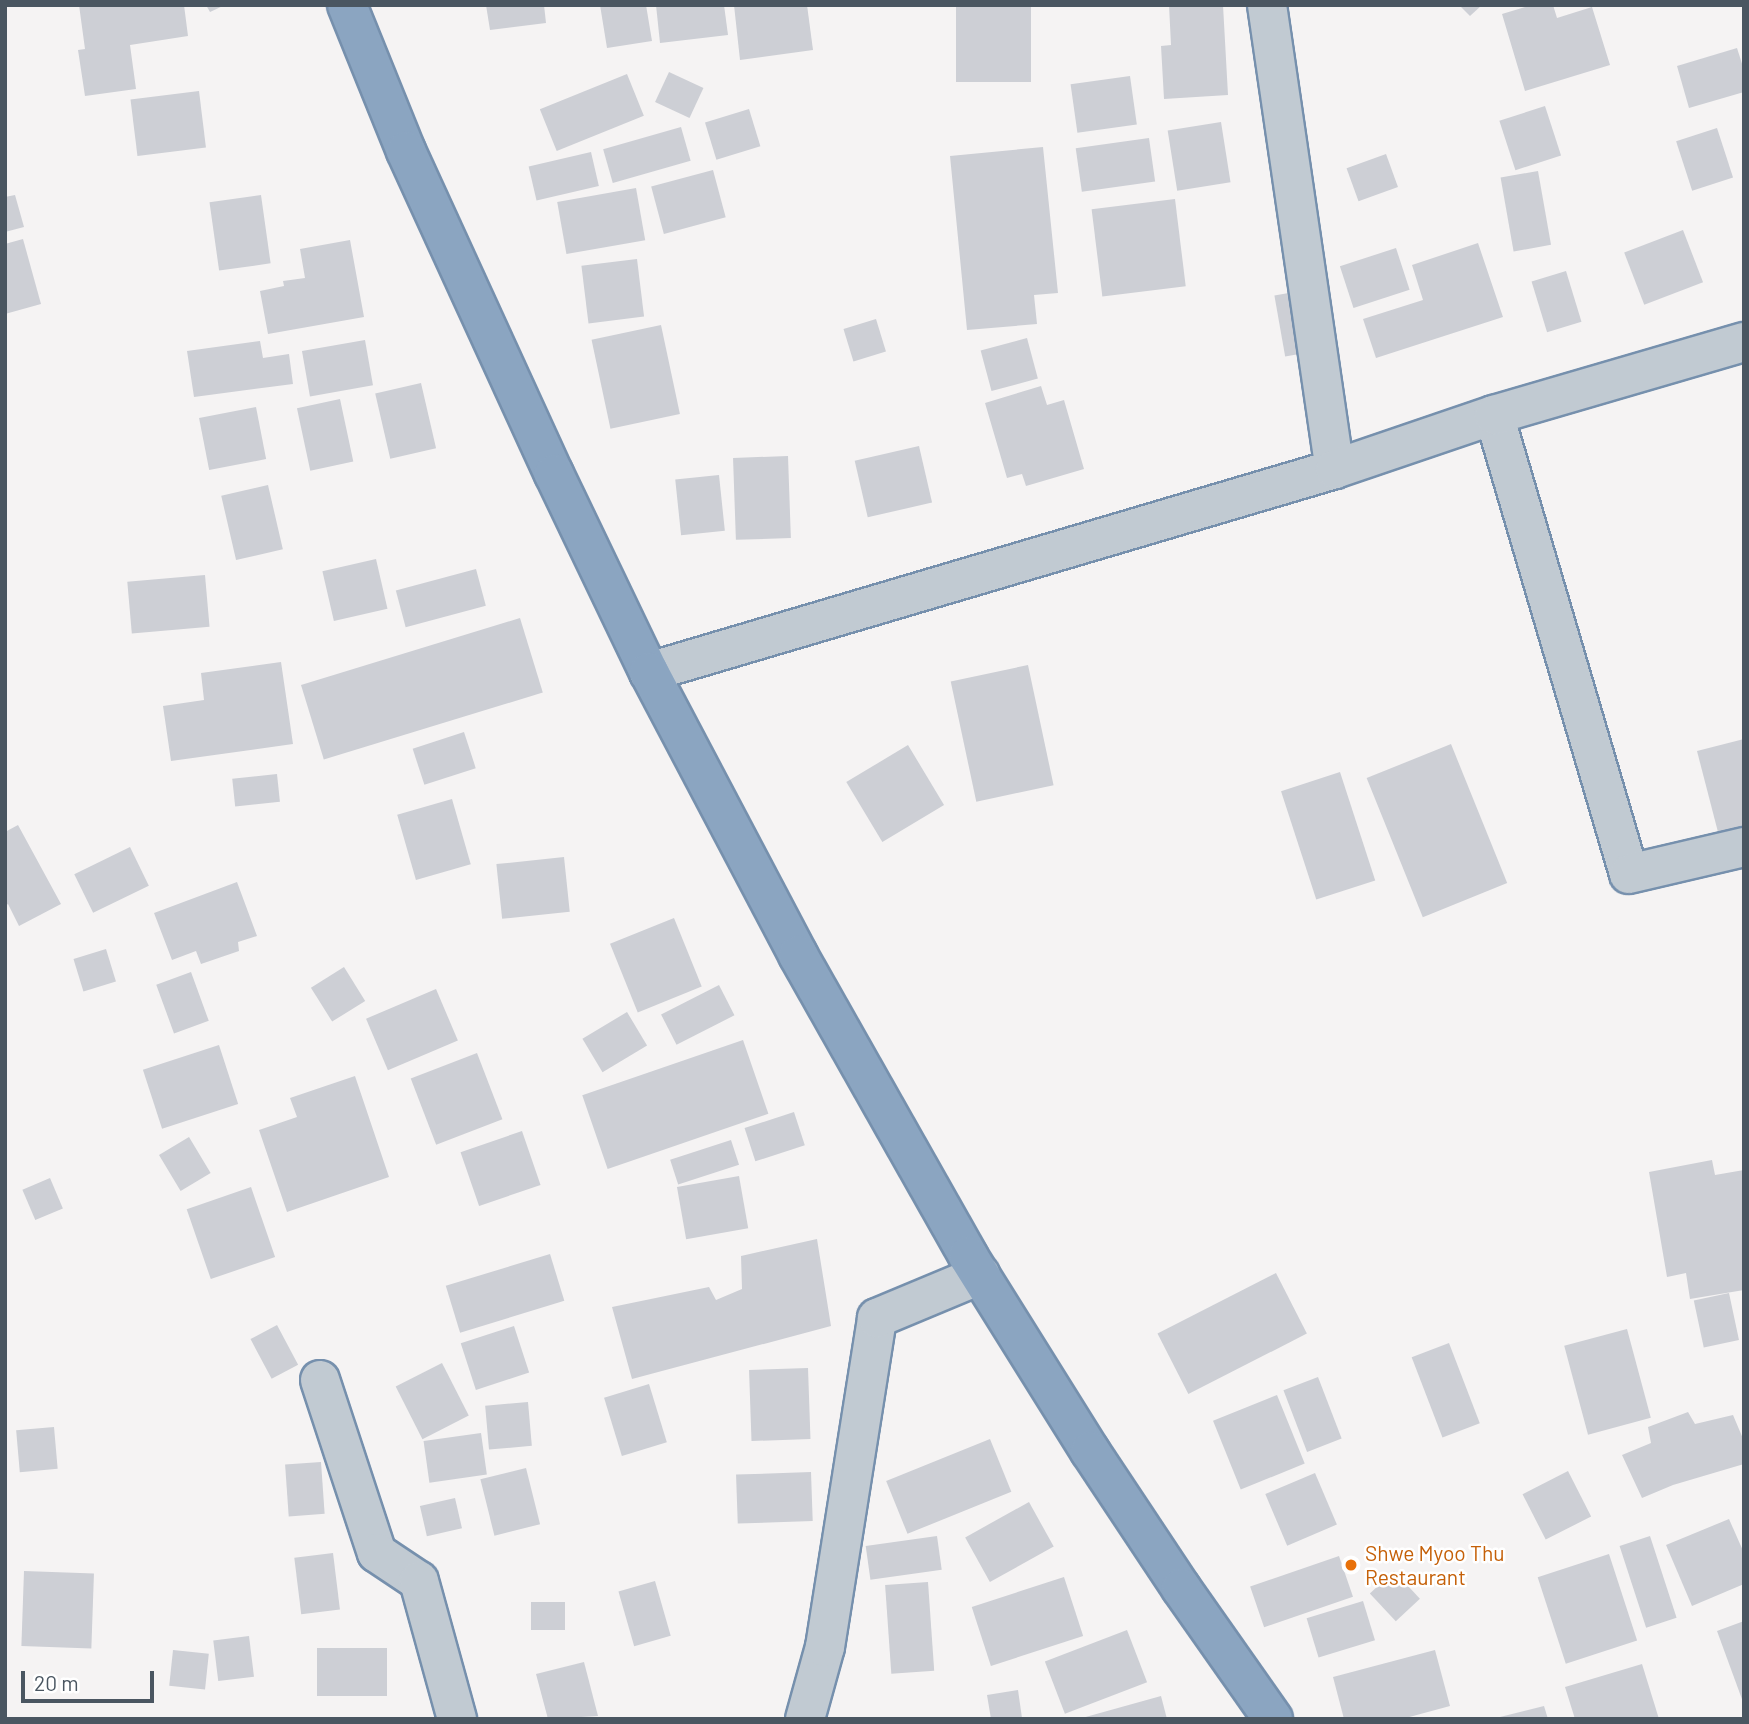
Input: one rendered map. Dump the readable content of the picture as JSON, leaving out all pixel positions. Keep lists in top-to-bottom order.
{
  "places": ["Shwe Myoo Thu Restaurant"],
  "scale_bar": "20 m"
}
